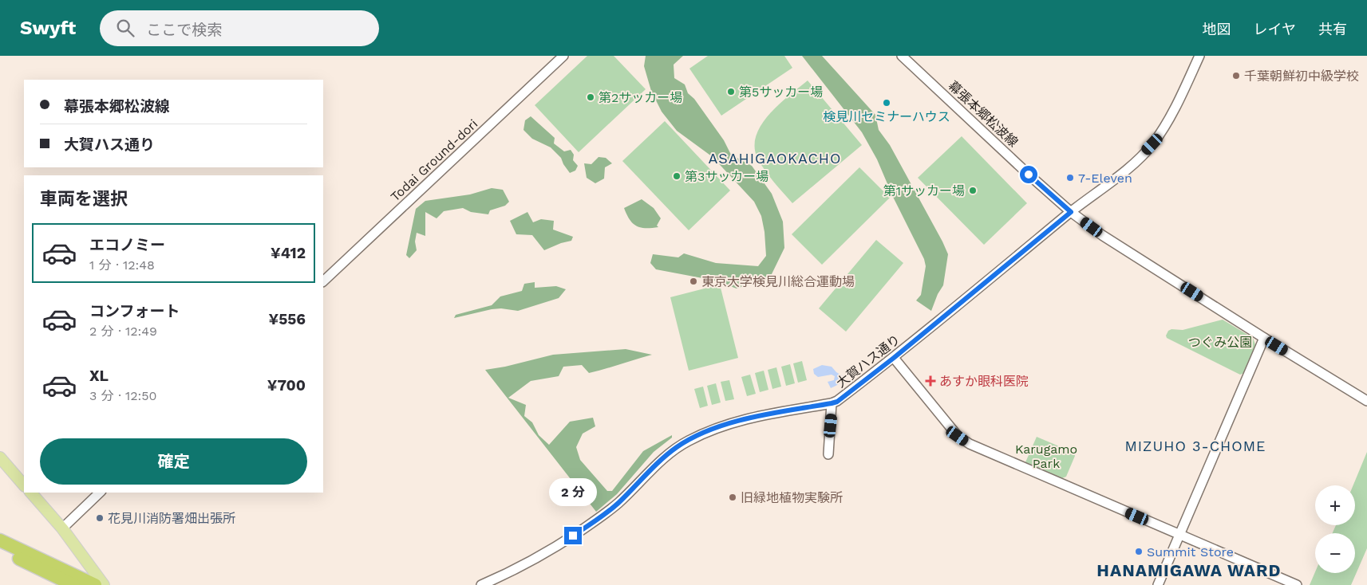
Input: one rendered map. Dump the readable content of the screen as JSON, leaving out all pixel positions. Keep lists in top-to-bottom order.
{
  "streets": {
    "street": ["幕張本郷松波線", "Todai Ground-dori", "大賀ハス通り"]
  },
  "crossings": [
    ["幕張本郷松波線", "大賀ハス通り"]
  ],
  "districts": ["ASAHIGAOKACHO", "MIZUHO 3-CHOME", "HANAMIGAWA WARD"],
  "parks": ["つぐみ公園", "Karugamo Park"],
  "places": {
    "other": [
      "千葉朝鮮初中級学校",
      "第5サッカー場",
      "第2サッカー場",
      "検見川セミナーハウス",
      "第3サッカー場",
      "7-Eleven",
      "第1サッカー場",
      "東京大学検見川総合運動場",
      "旧緑地植物実験所",
      "花見川消防署畑出張所",
      "Summit Store"
    ],
    "health": ["あすか眼科医院"]
  },
  "page": {
    "header": "Swyft",
    "search": "ここで検索",
    "nav": ["地図", "レイヤ", "共有"],
    "banner": ["幕張本郷松波線", "大賀ハス通り"],
    "heading": "車両を選択",
    "list": [
      {
        "name": "エコノミー",
        "note": "1 分 · 12:48",
        "value": "¥412"
      },
      {
        "name": "コンフォート",
        "note": "2 分 · 12:49",
        "value": "¥556"
      },
      {
        "name": "XL",
        "note": "3 分 · 12:50",
        "value": "¥700"
      }
    ],
    "buttons": "確定",
    "bubble": "2 分",
    "map_buttons": ["+", "−"]
  }
}
